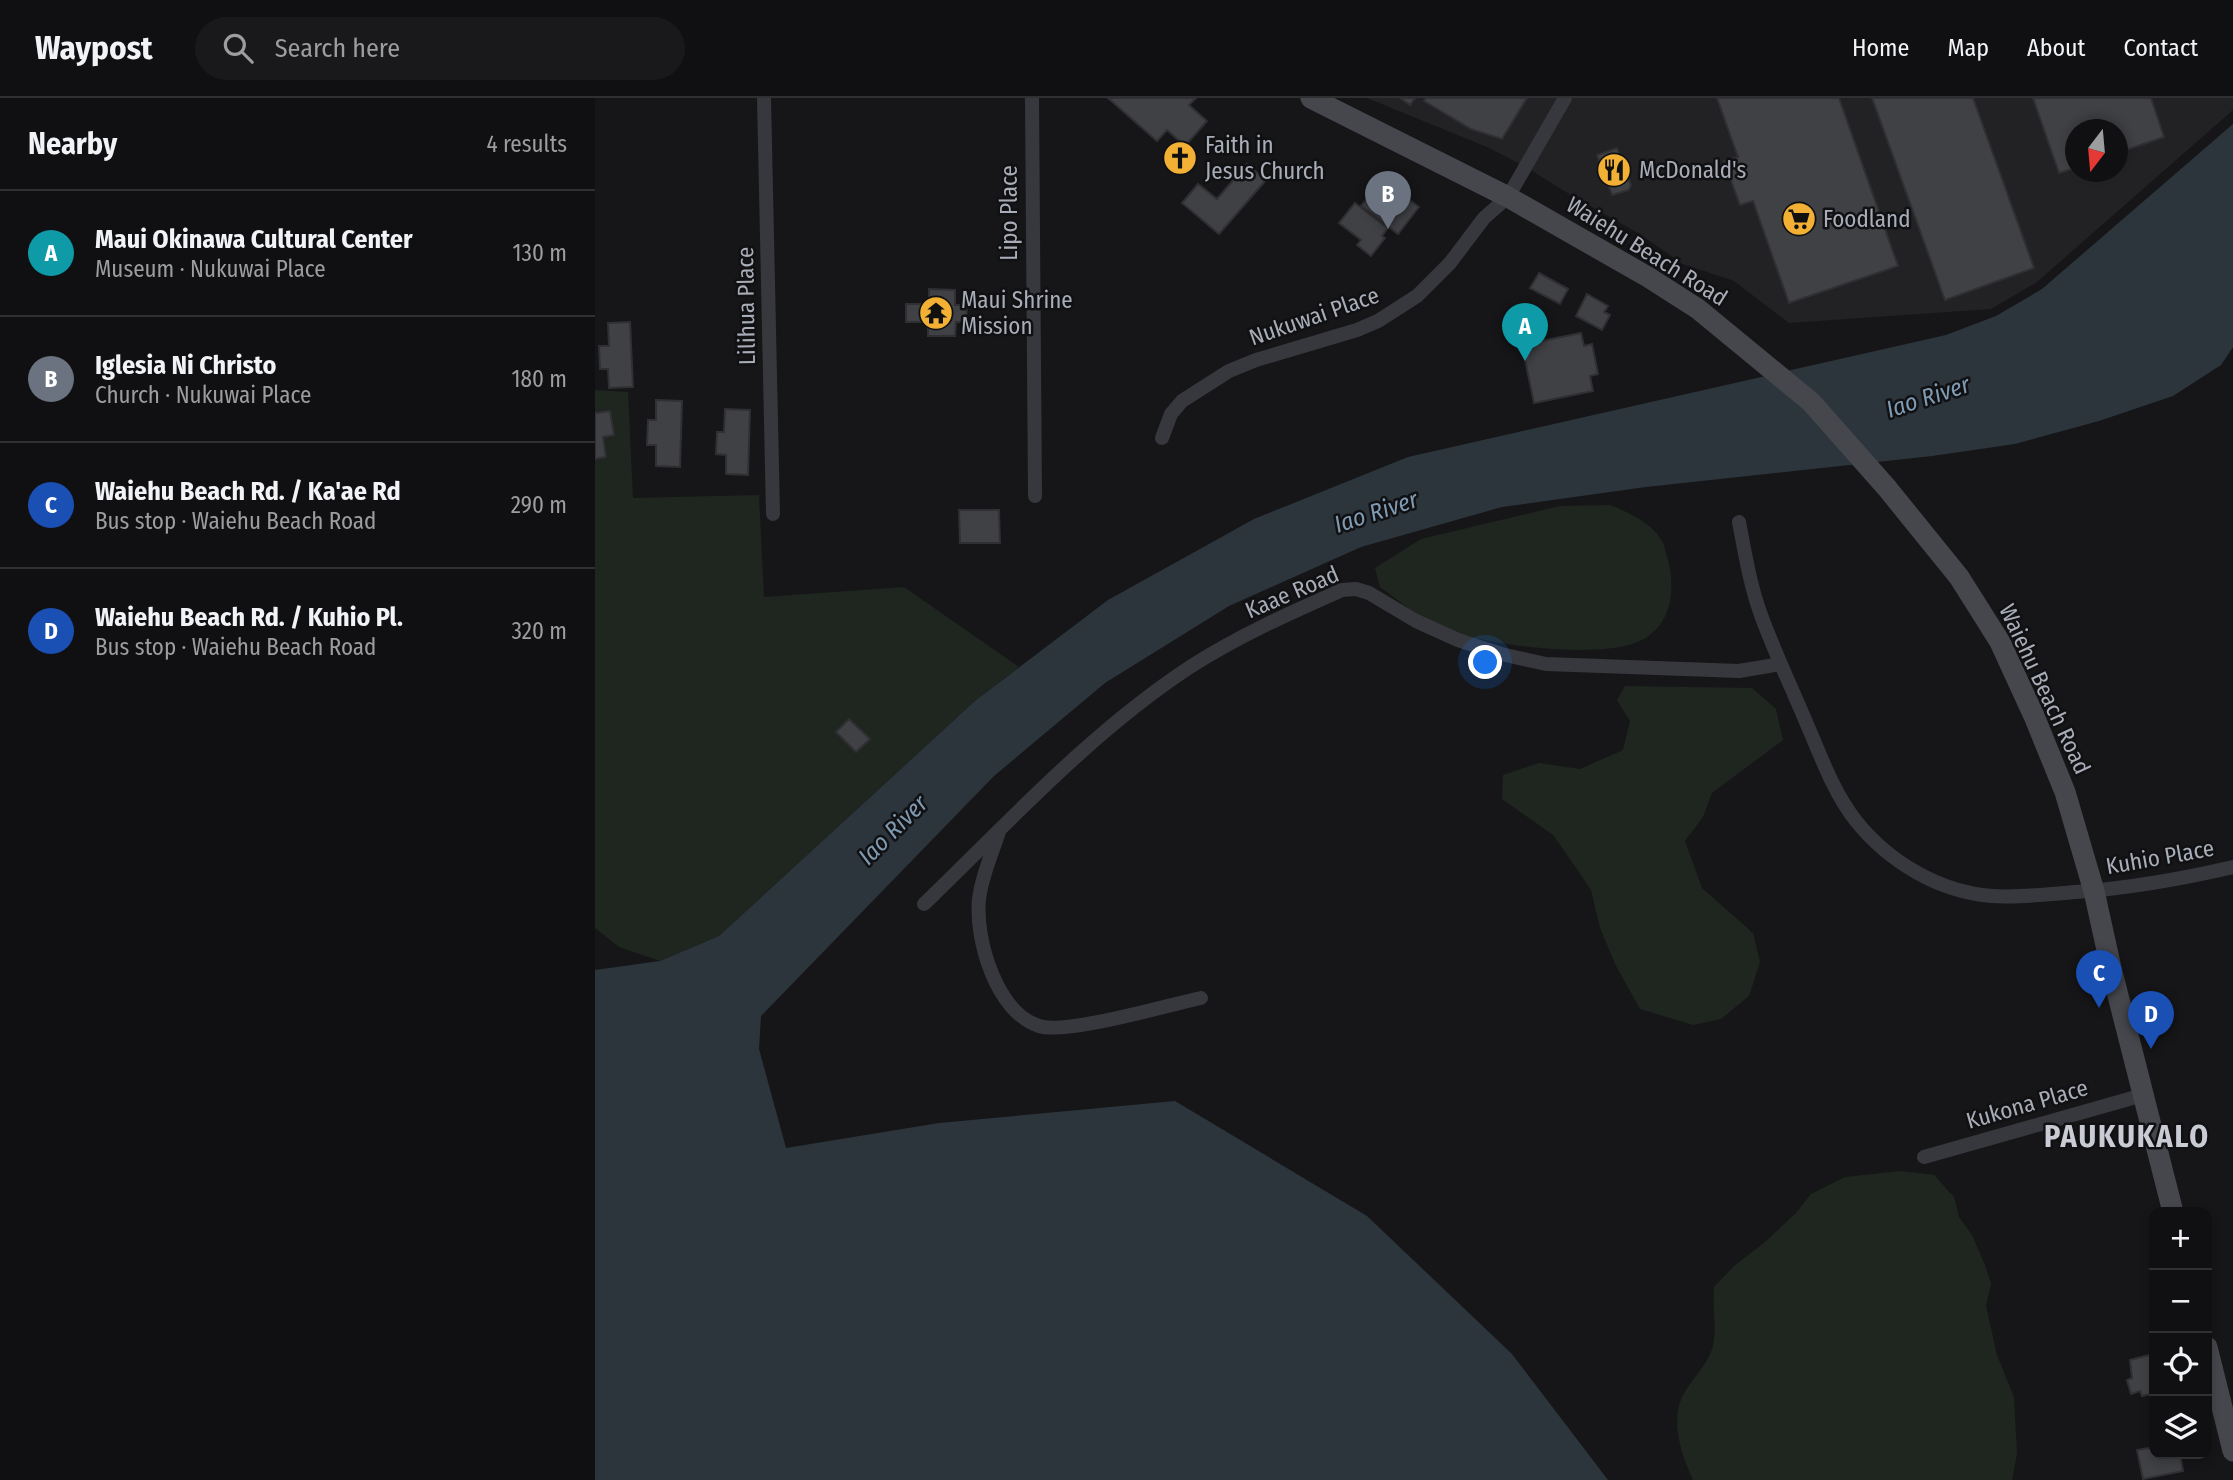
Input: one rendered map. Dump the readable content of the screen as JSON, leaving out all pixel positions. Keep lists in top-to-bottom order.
{
  "streets": {
    "street": [
      "Lipo Place",
      "Waiehu Beach Road",
      "Lilihua Place",
      "Nukuwai Place",
      "Kaae Road",
      "Kuhio Place",
      "Kukona Place"
    ]
  },
  "crossings": [
    ["Waiehu Beach Road", "Nukuwai Place"],
    ["Waiehu Beach Road", "Kuhio Place"],
    ["Waiehu Beach Road", "Kukona Place"]
  ],
  "districts": ["PAUKUKALO"],
  "water": ["Iao River"],
  "places": {
    "church": ["Faith in Jesus Church"],
    "restaurant": ["McDonald's"],
    "supermarket": ["Foodland"],
    "temple": ["Maui Shrine Mission"]
  },
  "north": "bottom",
  "page": {
    "header": "Waypost",
    "search": "Search here",
    "nav": [
      "Home",
      "Map",
      "About",
      "Contact"
    ],
    "heading": ["Nearby", "4 results"],
    "pins": [
      "B",
      "A",
      "C",
      "D"
    ],
    "list": [
      {
        "mark": "A",
        "name": "Maui Okinawa Cultural Center",
        "note": "Museum · Nukuwai Place",
        "value": "130 m"
      },
      {
        "mark": "B",
        "name": "Iglesia Ni Christo",
        "note": "Church · Nukuwai Place",
        "value": "180 m"
      },
      {
        "mark": "C",
        "name": "Waiehu Beach Rd. / Ka'ae Rd",
        "note": "Bus stop · Waiehu Beach Road",
        "value": "290 m"
      },
      {
        "mark": "D",
        "name": "Waiehu Beach Rd. / Kuhio Pl.",
        "note": "Bus stop · Waiehu Beach Road",
        "value": "320 m"
      }
    ],
    "map_buttons": ["+", "−"]
  }
}
